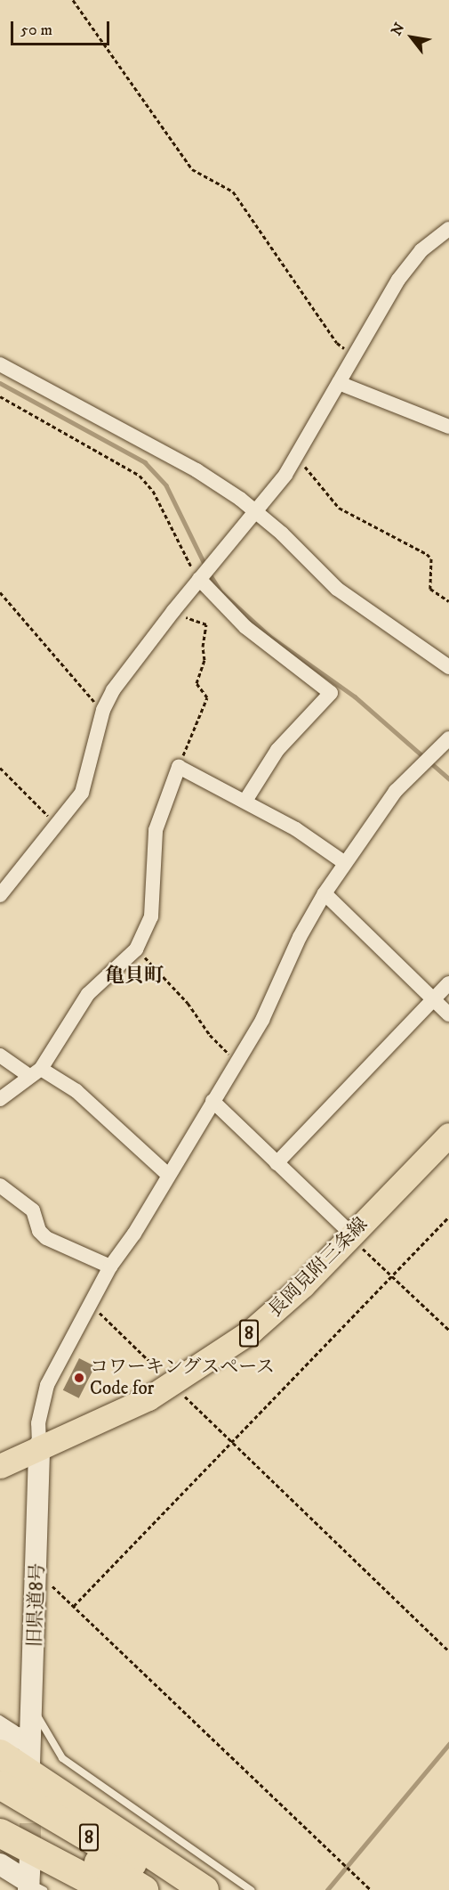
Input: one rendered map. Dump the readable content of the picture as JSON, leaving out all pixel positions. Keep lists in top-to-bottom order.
{
  "streets": {
    "highway": ["8"],
    "main road": ["長岡見附三条線"],
    "street": ["旧県道8号"]
  },
  "crossings": [
    ["長岡見附三条線", "旧県道8号"]
  ],
  "districts": ["亀貝町"],
  "places": ["コワーキングスペース Code for"],
  "scale_bar": "50 m",
  "north": "top left"
}
